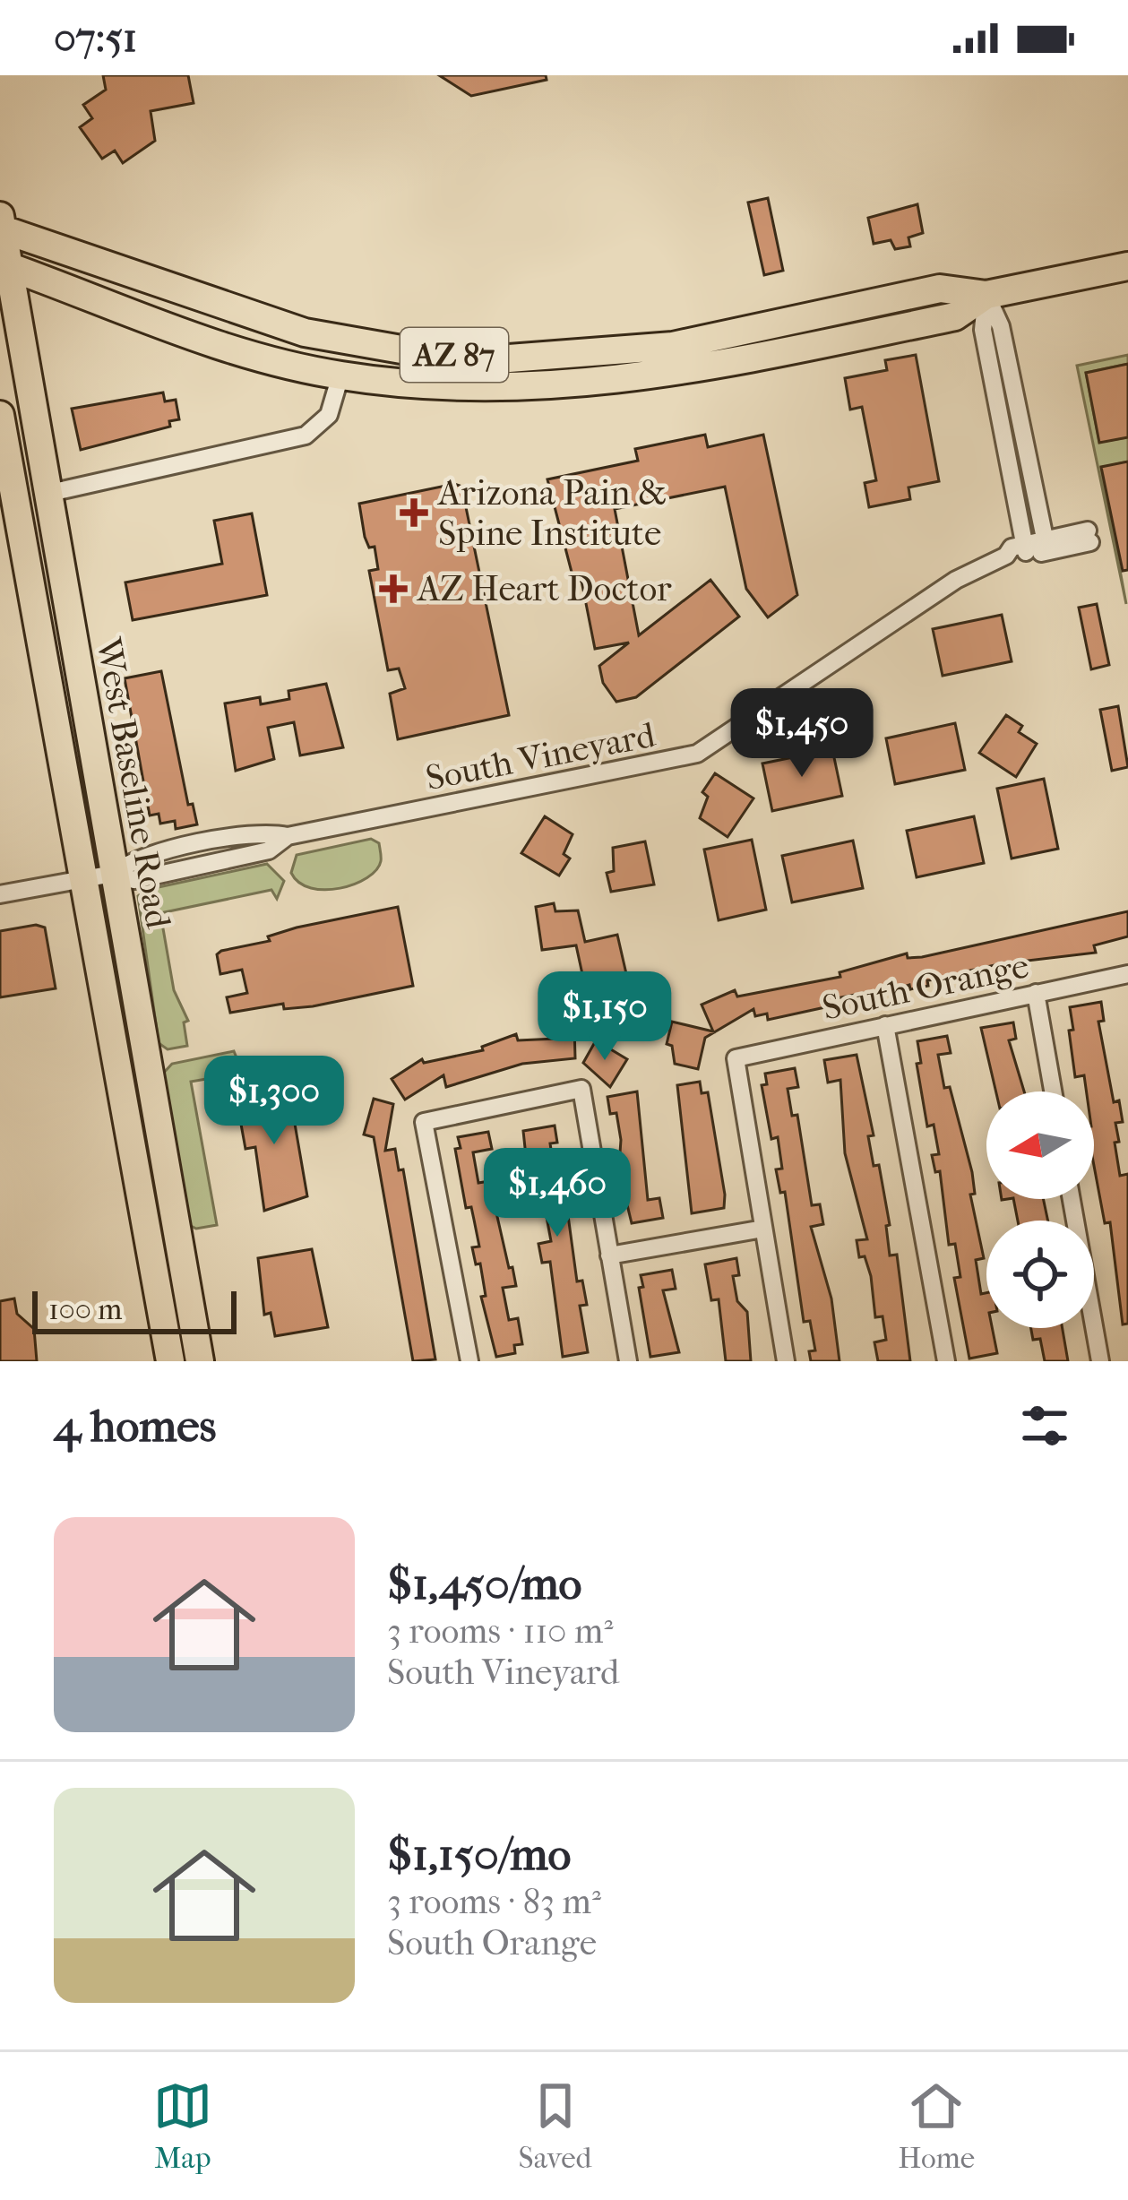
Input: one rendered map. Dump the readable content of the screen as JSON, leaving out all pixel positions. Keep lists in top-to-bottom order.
{
  "streets": {
    "main road": ["AZ 87", "West Baseline Road"],
    "street": ["South Vineyard", "South Orange"]
  },
  "crossings": [
    ["AZ 87", "West Baseline Road"],
    ["South Vineyard", "West Baseline Road"]
  ],
  "places": {
    "health": ["Arizona Pain & Spine Institute", "AZ Heart Doctor"]
  },
  "scale_bar": "100 m",
  "north": "left",
  "page": {
    "status": "07:51",
    "price": [
      "$1,450",
      "$1,150",
      "$1,300",
      "$1,460"
    ],
    "scale": "100 m",
    "heading": "4 homes",
    "list": [
      {
        "name": "$1,450/mo",
        "note": "3 rooms · 110 m² · South Vineyard"
      },
      {
        "name": "$1,150/mo",
        "note": "3 rooms · 83 m² · South Orange"
      }
    ],
    "tabs": ["Map", "Saved", "Home"]
  }
}
